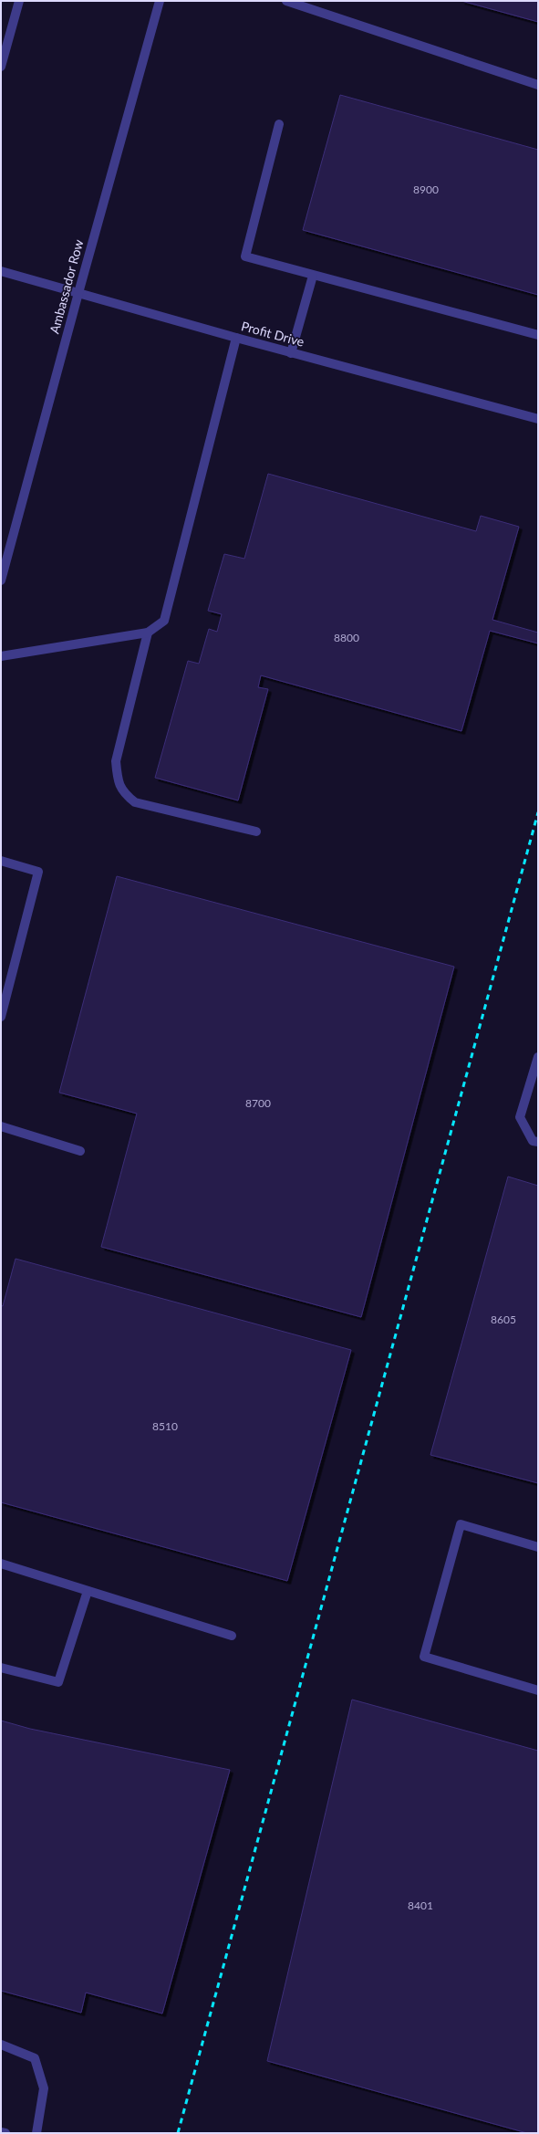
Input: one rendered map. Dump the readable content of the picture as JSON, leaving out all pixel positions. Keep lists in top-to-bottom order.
{
  "streets": {
    "street": ["Ambassador Row", "Profit Drive"]
  },
  "crossings": [
    ["Ambassador Row", "Profit Drive"]
  ],
  "house_numbers": [
    "8900",
    "8800",
    "8700",
    "8605",
    "8510",
    "8401"
  ]
}
